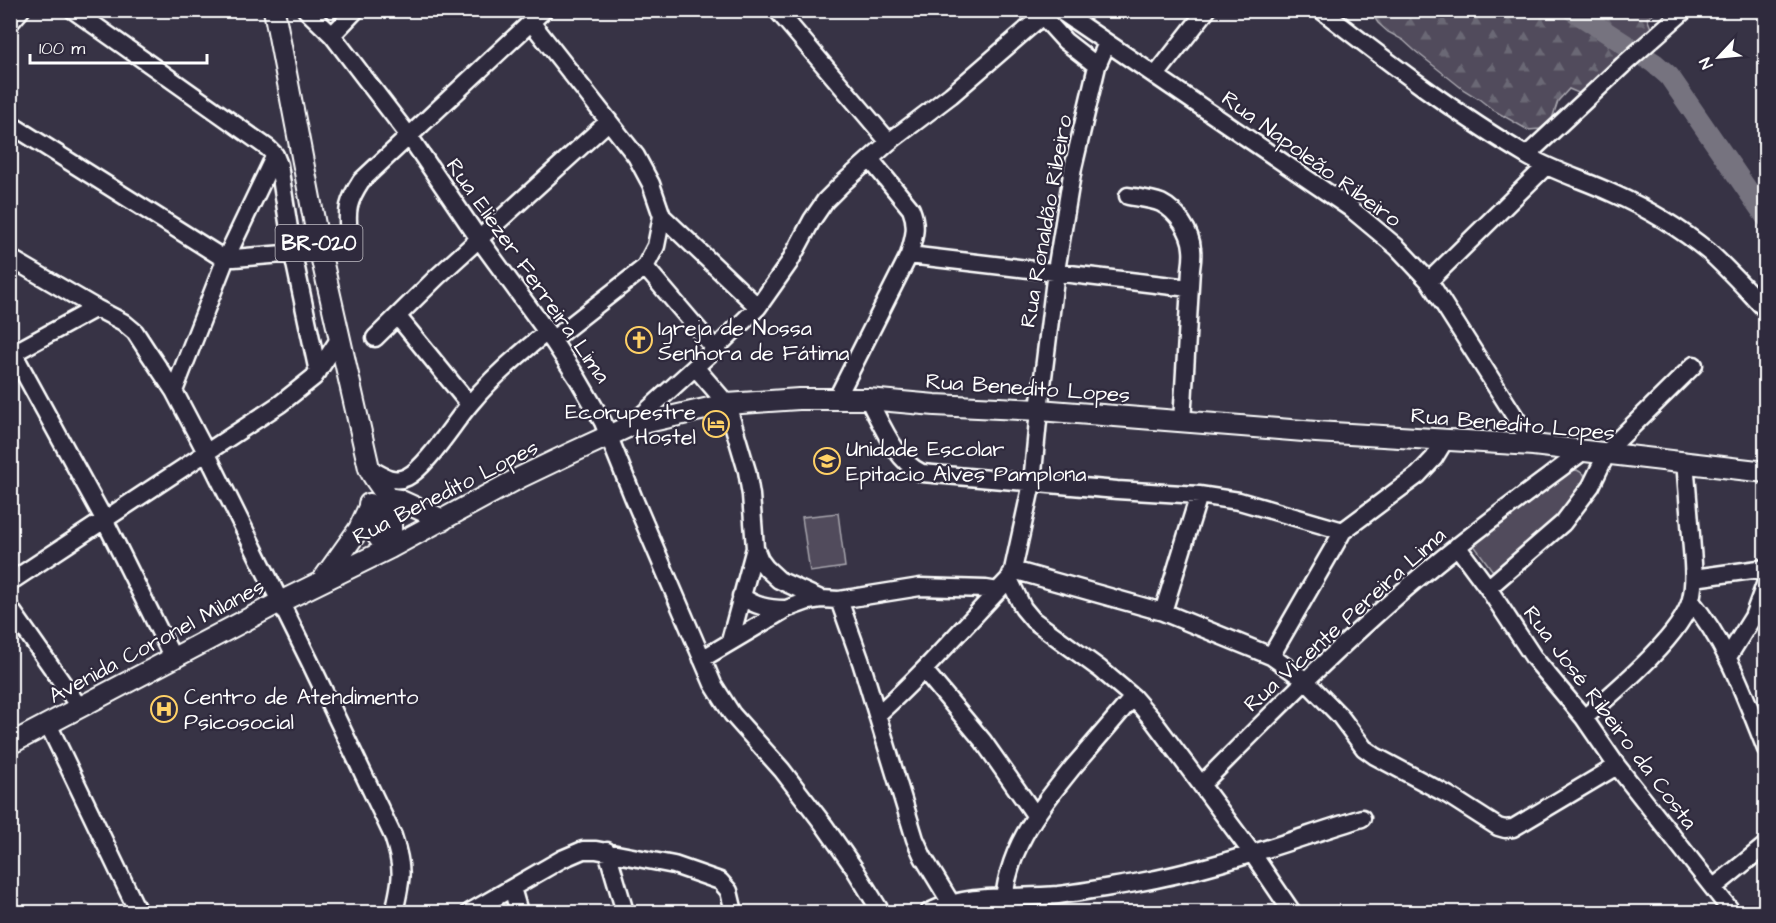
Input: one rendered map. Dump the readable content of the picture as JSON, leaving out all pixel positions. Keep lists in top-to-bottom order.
{
  "streets": {
    "main road": ["BR-020", "Rua Benedito Lopes", "Avenida Coronel Milanes"],
    "street": [
      "Rua Napoleão Ribeiro",
      "Rua Ronaldão Ribeiro",
      "Rua Eliezer Ferreira Lima",
      "Rua Vicente Pereira Lima",
      "Rua José Ribeiro da Costa"
    ]
  },
  "crossings": [
    ["Rua Napoleão Ribeiro", "Rua Ronaldão Ribeiro"],
    ["Rua Napoleão Ribeiro", "Rua Benedito Lopes"],
    ["Rua Ronaldão Ribeiro", "Rua Benedito Lopes"],
    ["BR-020", "Rua Benedito Lopes"],
    ["Rua Eliezer Ferreira Lima", "Rua Benedito Lopes"],
    ["Rua Benedito Lopes", "Rua Vicente Pereira Lima"],
    ["Rua Benedito Lopes", "Avenida Coronel Milanes"],
    ["Rua Vicente Pereira Lima", "Rua José Ribeiro da Costa"]
  ],
  "places": {
    "church": ["Igreja de Nossa Senhora de Fátima"],
    "hotel": ["Ecorupestre Hostel"],
    "school or university": ["Unidade Escolar Epitacio Alves Pamplona"],
    "hospital": ["Centro de Atendimento Psicosocial"]
  },
  "scale_bar": "100 m",
  "north": "bottom left"
}
